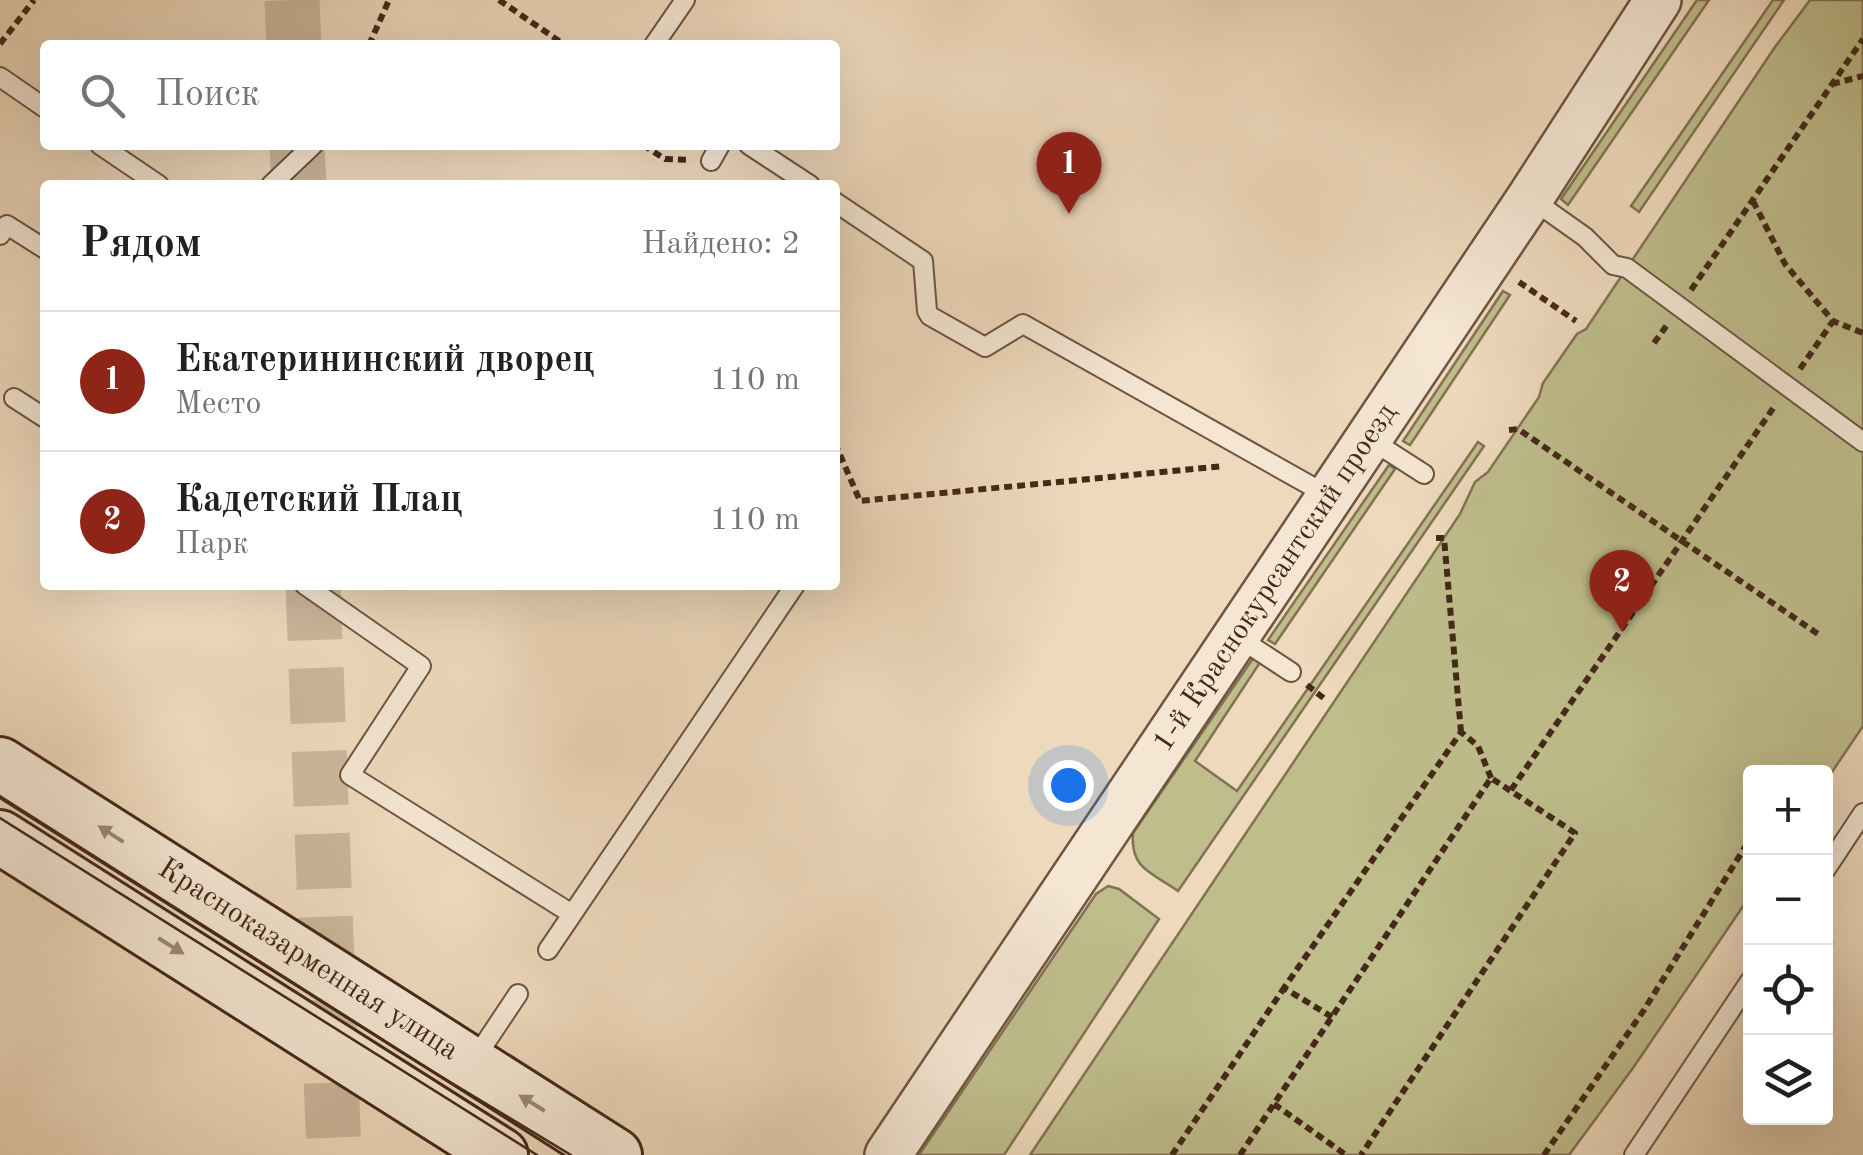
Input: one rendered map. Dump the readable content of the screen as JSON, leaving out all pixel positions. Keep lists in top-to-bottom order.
{
  "streets": {
    "main road": ["Красноказарменная улица"],
    "street": ["1-й Краснокурсантский проезд"]
  },
  "page": {
    "search": "Поиск",
    "pins": ["1", "2"],
    "heading": ["Рядом", "Найдено: 2"],
    "list": [
      {
        "mark": "1",
        "name": "Екатерининский дворец",
        "note": "Место",
        "value": "110 m"
      },
      {
        "mark": "2",
        "name": "Кадетский Плац",
        "note": "Парк",
        "value": "110 m"
      }
    ],
    "map_buttons": ["+", "−"]
  }
}
